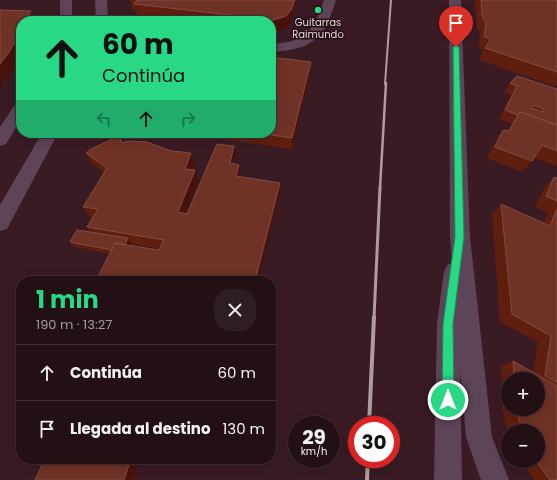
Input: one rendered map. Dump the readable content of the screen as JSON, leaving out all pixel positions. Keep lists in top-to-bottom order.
{
  "places": ["Guitarras Raimundo"],
  "page": {
    "turn": ["60 m", "Continúa"],
    "heading": ["1 min", "190 m · 13:27"],
    "list": [
      {
        "name": "Continúa",
        "value": "60 m"
      },
      {
        "name": "Llegada al destino",
        "value": "130 m"
      }
    ],
    "map_buttons": ["+", "−"],
    "speed": "29 km/h",
    "limit": "30"
  }
}
